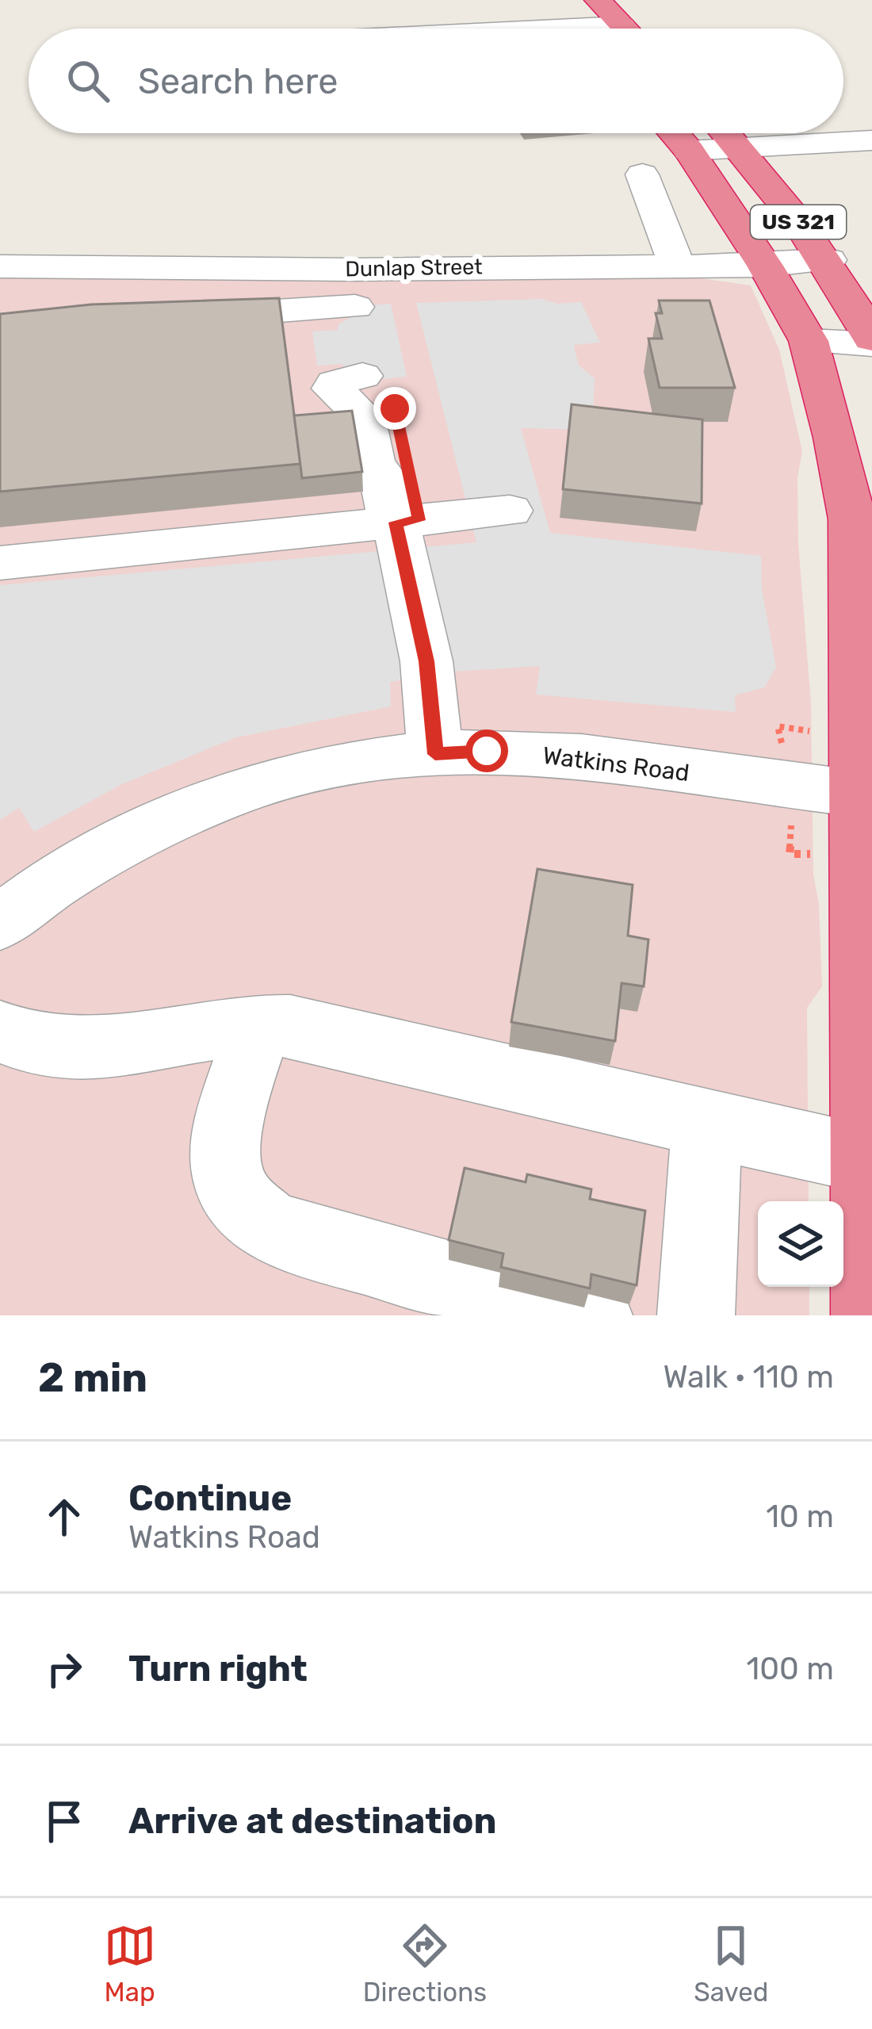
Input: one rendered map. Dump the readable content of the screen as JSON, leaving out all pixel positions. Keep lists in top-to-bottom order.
{
  "streets": {
    "highway": ["US 321"],
    "street": ["Dunlap Street", "Watkins Road"]
  },
  "crossings": [
    ["US 321", "Dunlap Street"],
    ["US 321", "Watkins Road"]
  ],
  "page": {
    "search": "Search here",
    "heading": ["2 min", "Walk · 110 m"],
    "list": [
      ["Continue", "Watkins Road", "10 m"],
      ["Turn right", "100 m"],
      "Arrive at destination"
    ],
    "nav": ["Map", "Directions", "Saved"]
  }
}
